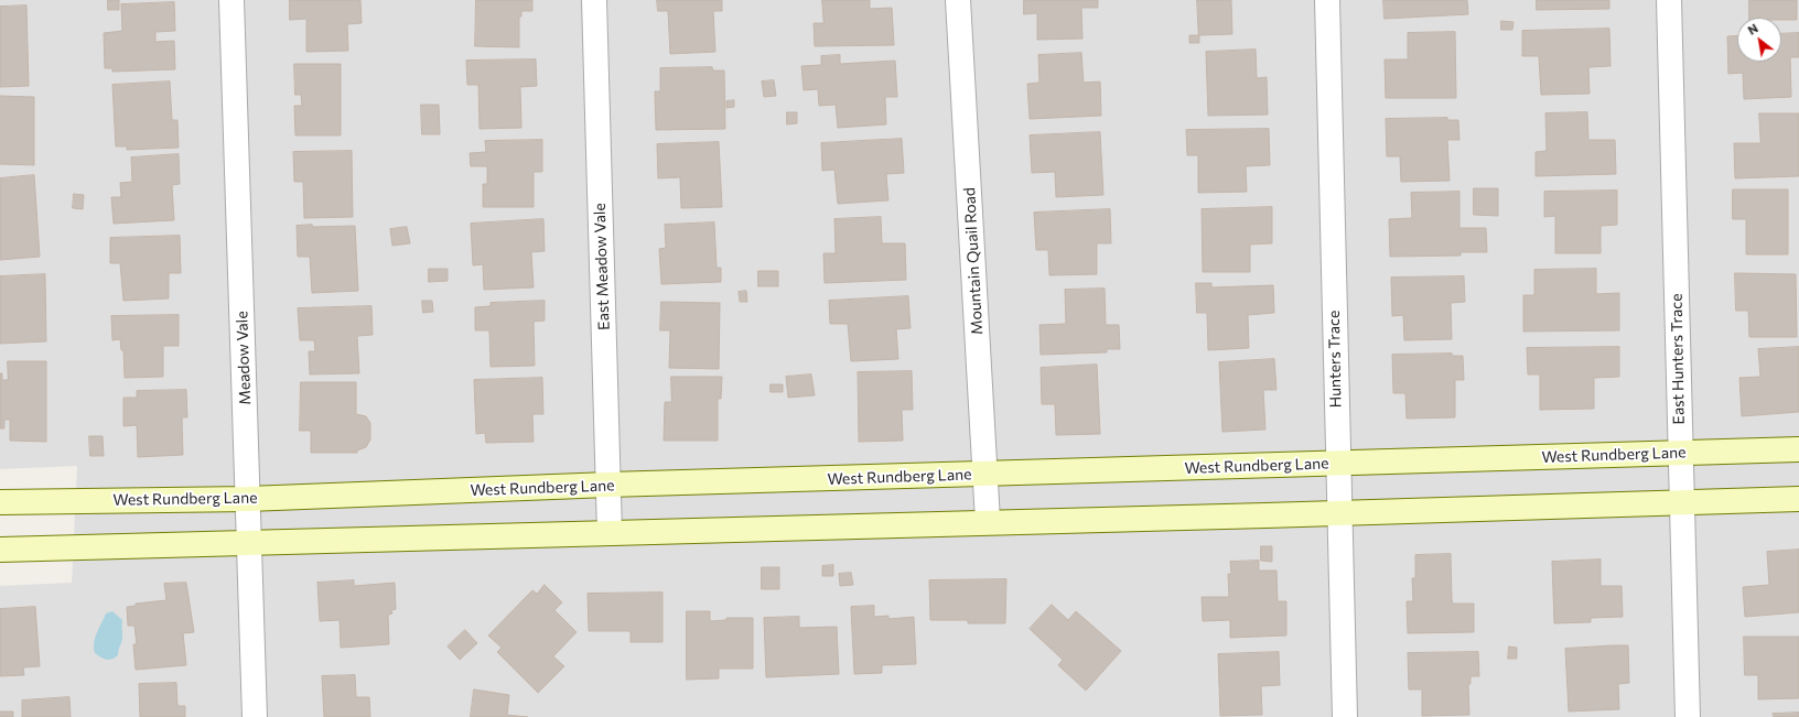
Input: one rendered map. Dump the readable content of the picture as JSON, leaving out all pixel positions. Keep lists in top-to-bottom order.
{
  "streets": {
    "main road": ["West Rundberg Lane"],
    "street": [
      "Mountain Quail Road",
      "East Meadow Vale",
      "Meadow Vale",
      "Hunters Trace",
      "East Hunters Trace"
    ]
  },
  "crossings": [
    ["Mountain Quail Road", "West Rundberg Lane"],
    ["East Meadow Vale", "West Rundberg Lane"],
    ["Meadow Vale", "West Rundberg Lane"],
    ["Hunters Trace", "West Rundberg Lane"],
    ["East Hunters Trace", "West Rundberg Lane"]
  ],
  "north": "top left"
}
